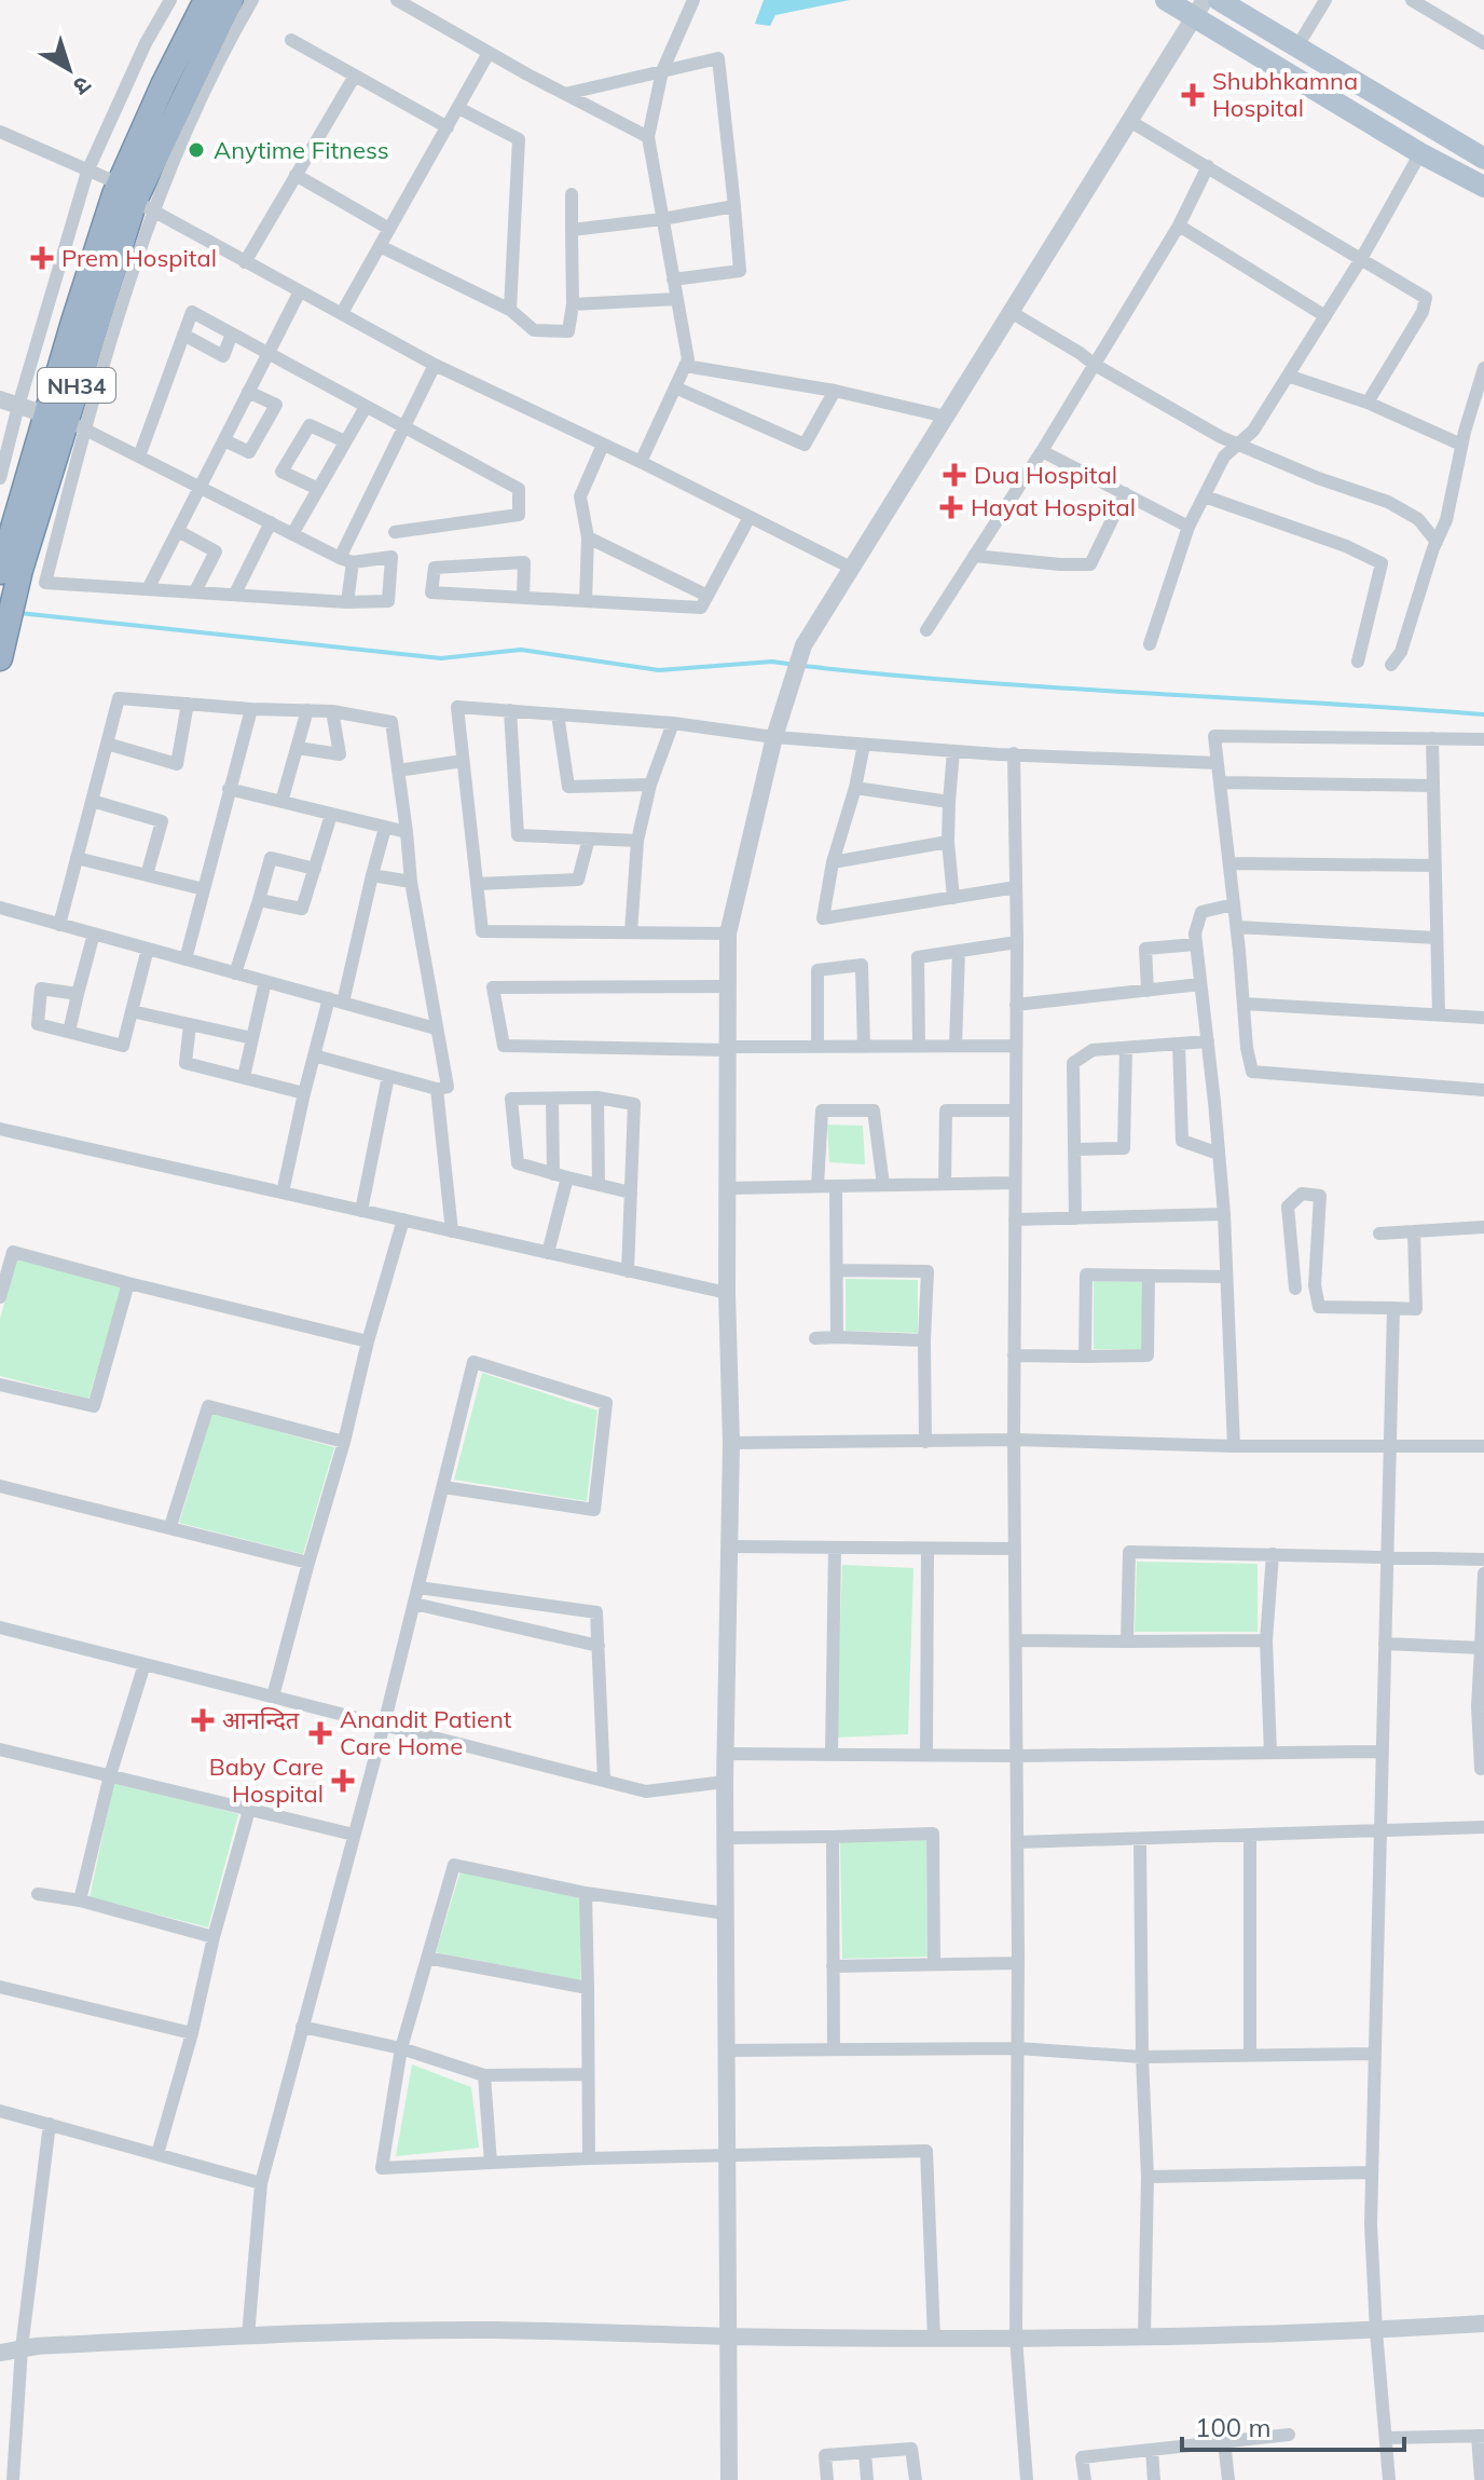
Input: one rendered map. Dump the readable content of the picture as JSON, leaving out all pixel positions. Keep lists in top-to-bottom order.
{
  "streets": {
    "highway": ["NH34"]
  },
  "places": {
    "health": [
      "Shubhkamna Hospital",
      "Prem Hospital",
      "Dua Hospital",
      "Hayat Hospital",
      "आनन्दित",
      "Anandit Patient Care Home",
      "Baby Care Hospital"
    ],
    "other": ["Anytime Fitness"]
  },
  "scale_bar": "100 m",
  "north": "bottom right"
}
